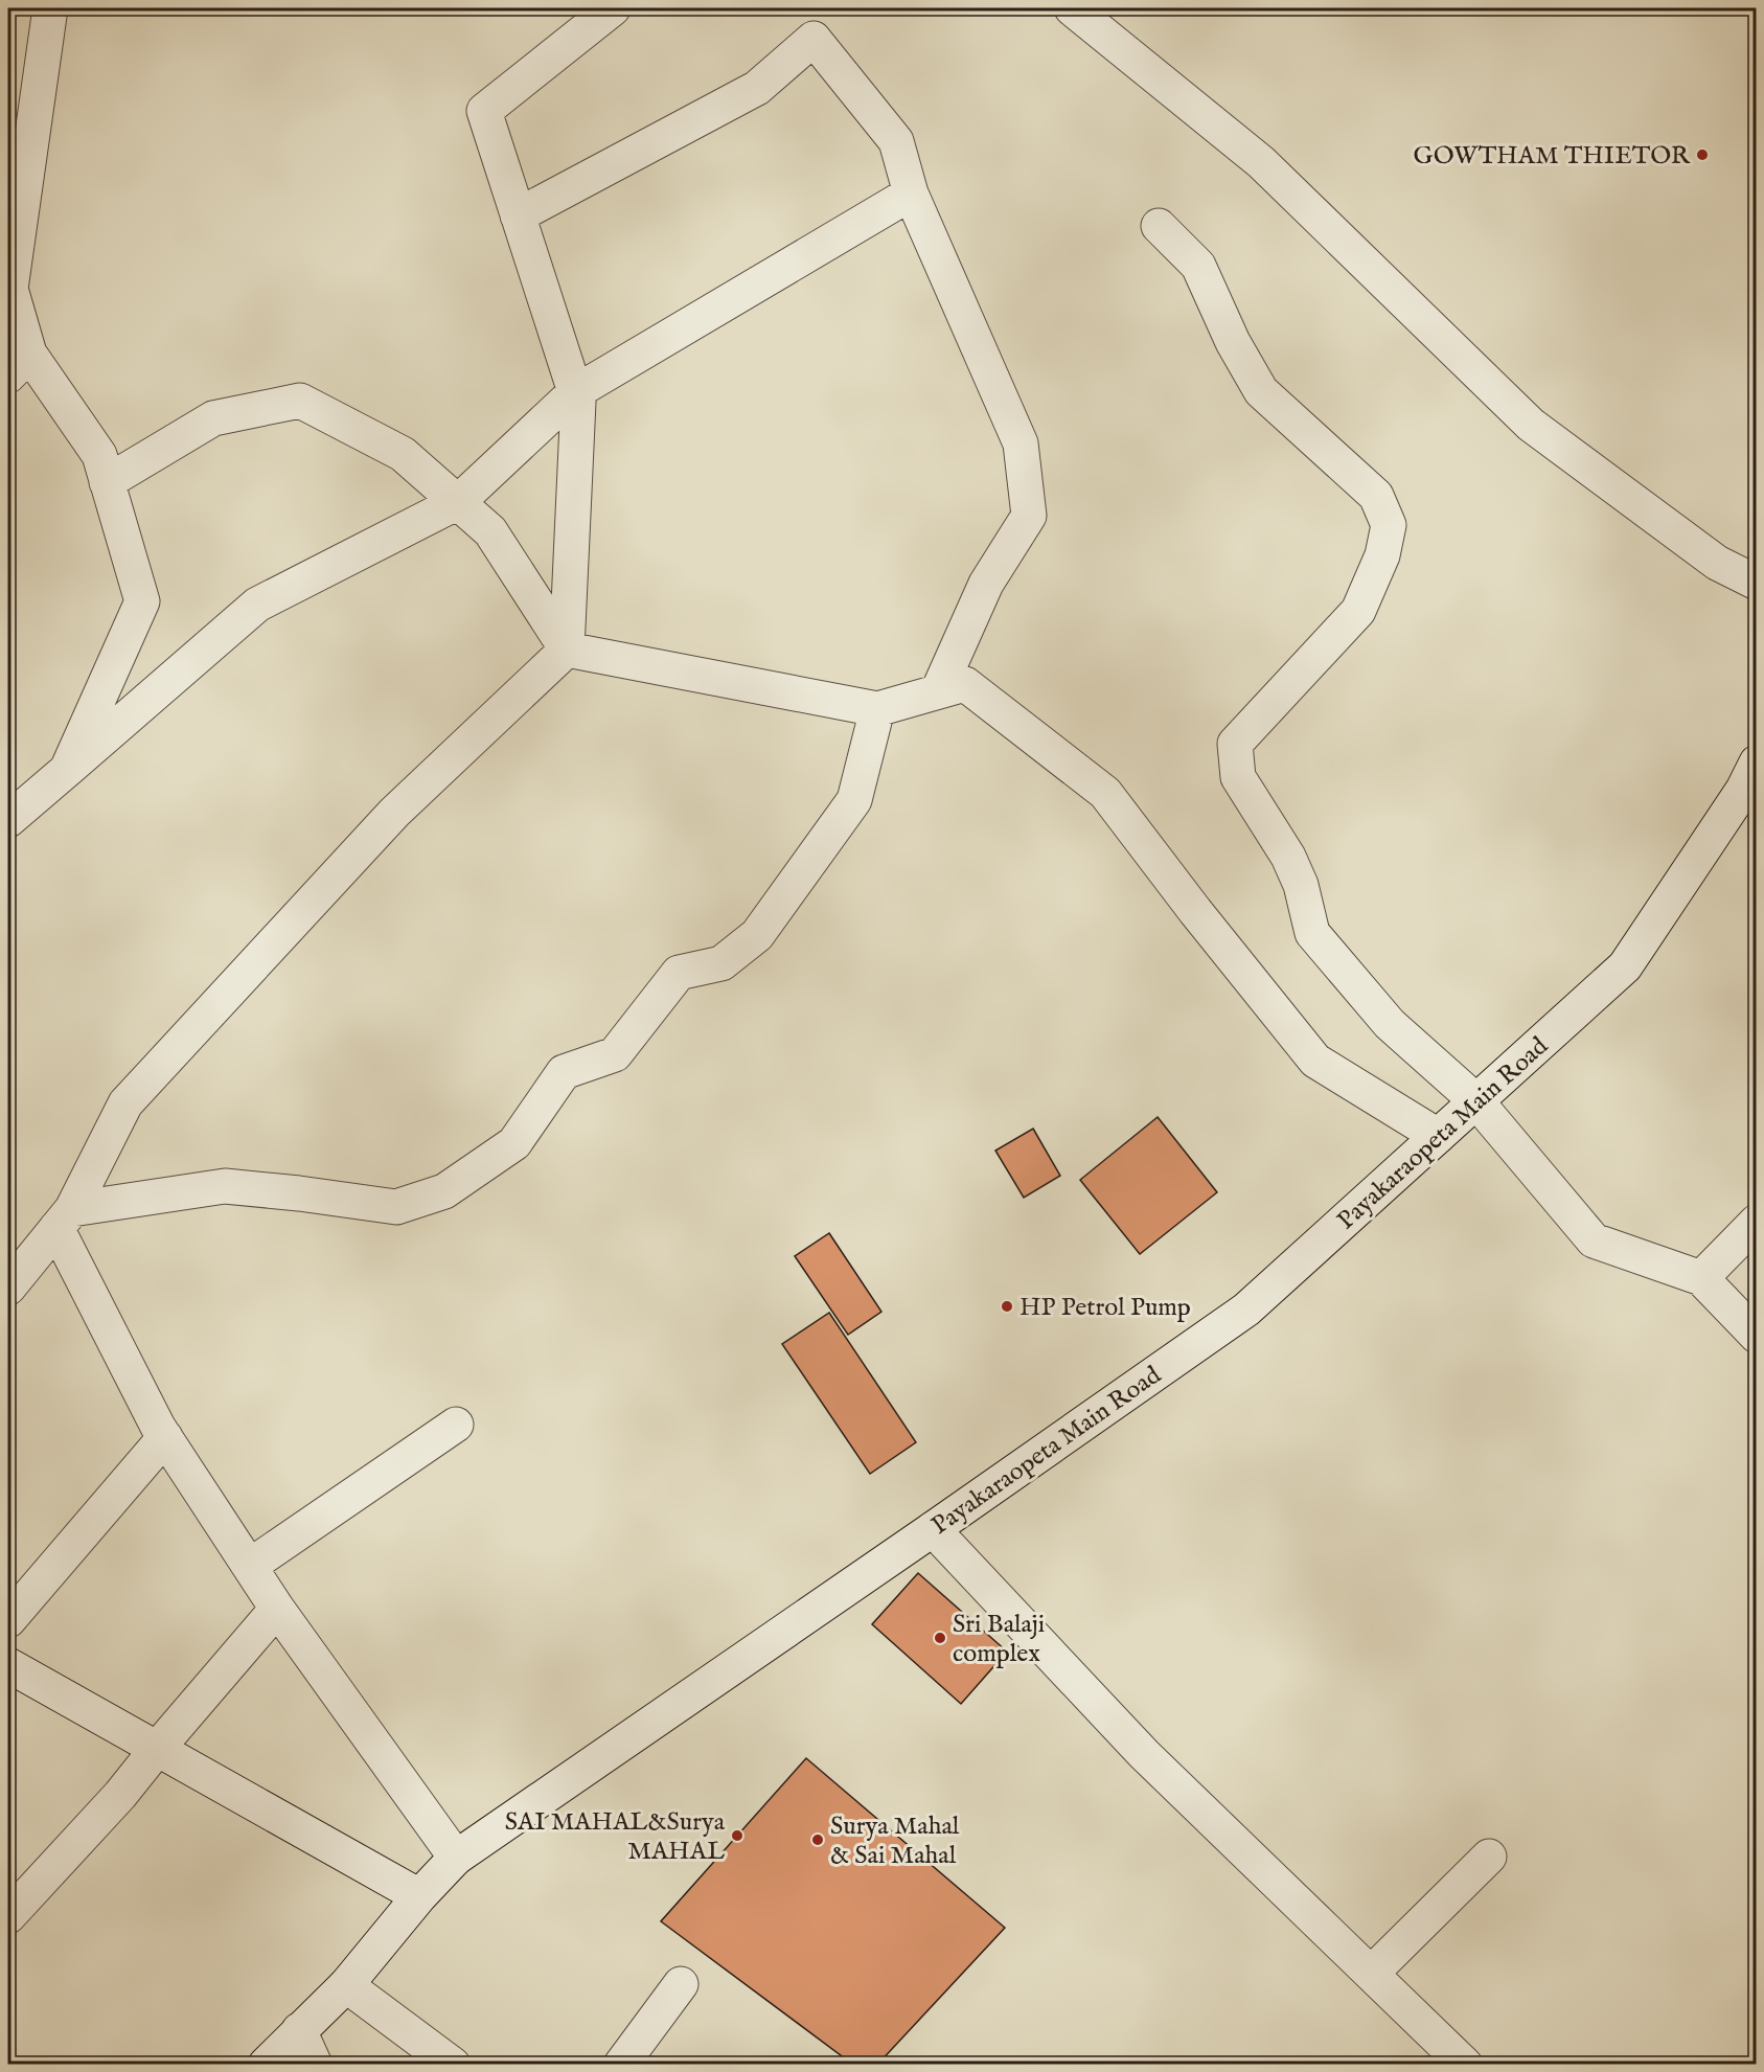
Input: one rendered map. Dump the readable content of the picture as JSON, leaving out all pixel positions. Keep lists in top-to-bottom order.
{
  "streets": {
    "street": ["Payakaraopeta Main Road"]
  },
  "places": [
    "GOWTHAM THIETOR",
    "HP Petrol Pump",
    "Sri Balaji complex",
    "SAI MAHAL&Surya MAHAL",
    "Surya Mahal & Sai Mahal"
  ]
}
